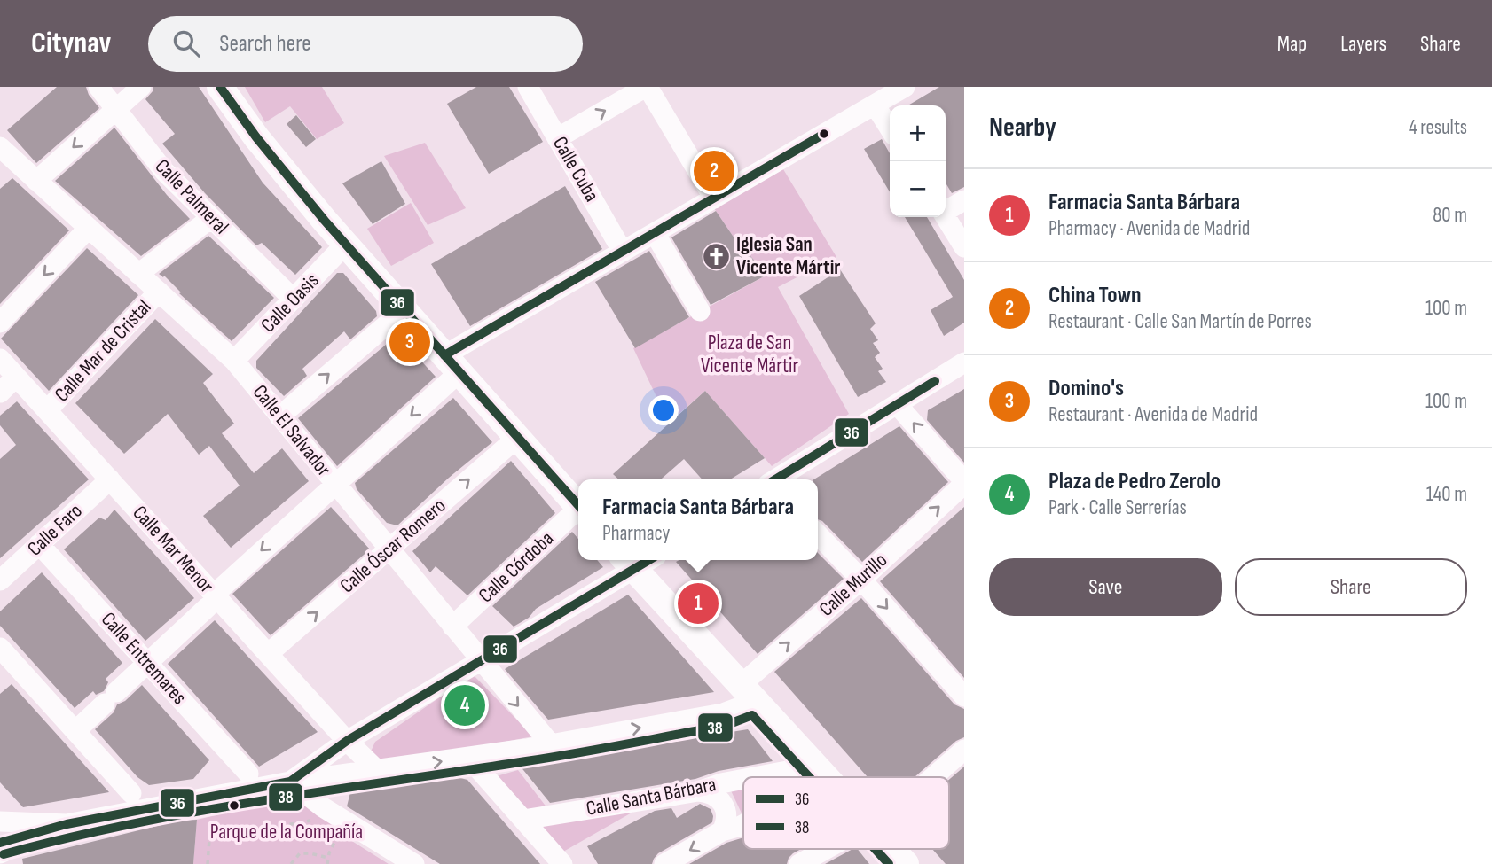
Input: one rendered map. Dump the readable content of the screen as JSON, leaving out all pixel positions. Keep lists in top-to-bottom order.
{
  "streets": {
    "street": [
      "Calle Cuba",
      "Calle Palmeral",
      "Calle Oasis",
      "Calle Mar de Cristal",
      "Calle El Salvador",
      "Calle Faro",
      "Calle Óscar Romero",
      "Calle Mar Menor",
      "Calle Córdoba",
      "Calle Murillo",
      "Calle Entremares",
      "Calle Santa Bárbara"
    ]
  },
  "crossings": [
    ["Calle Palmeral", "Calle Oasis"],
    ["Calle Oasis", "Calle El Salvador"],
    ["Calle Mar de Cristal", "Calle El Salvador"],
    ["Calle Mar de Cristal", "Calle Mar Menor"],
    ["Calle El Salvador", "Calle Óscar Romero"],
    ["Calle El Salvador", "Calle Córdoba"],
    ["Calle Faro", "Calle Mar Menor"],
    ["Calle Faro", "Calle Entremares"],
    ["Calle Óscar Romero", "Calle Mar Menor"]
  ],
  "parks": ["Plaza de San Vicente Mártir", "Parque de la Compañía"],
  "places": {
    "church": ["Iglesia San Vicente Mártir"]
  },
  "lines": ["transit line 36", "transit line 38"],
  "legend": ["36", "38"],
  "page": {
    "header": "Citynav",
    "search": "Search here",
    "nav": ["Map", "Layers", "Share"],
    "heading": ["Nearby", "4 results"],
    "map_buttons": ["+", "−"],
    "pins": [
      "2",
      "3",
      "1",
      "4"
    ],
    "list": [
      {
        "mark": "1",
        "name": "Farmacia Santa Bárbara",
        "note": "Pharmacy · Avenida de Madrid",
        "value": "80 m"
      },
      {
        "mark": "2",
        "name": "China Town",
        "note": "Restaurant · Calle San Martín de Porres",
        "value": "100 m"
      },
      {
        "mark": "3",
        "name": "Domino's",
        "note": "Restaurant · Avenida de Madrid",
        "value": "100 m"
      },
      {
        "mark": "4",
        "name": "Plaza de Pedro Zerolo",
        "note": "Park · Calle Serrerías",
        "value": "140 m"
      }
    ],
    "popup": ["Farmacia Santa Bárbara", "Pharmacy"],
    "buttons": ["Save", "Share"]
  }
}
